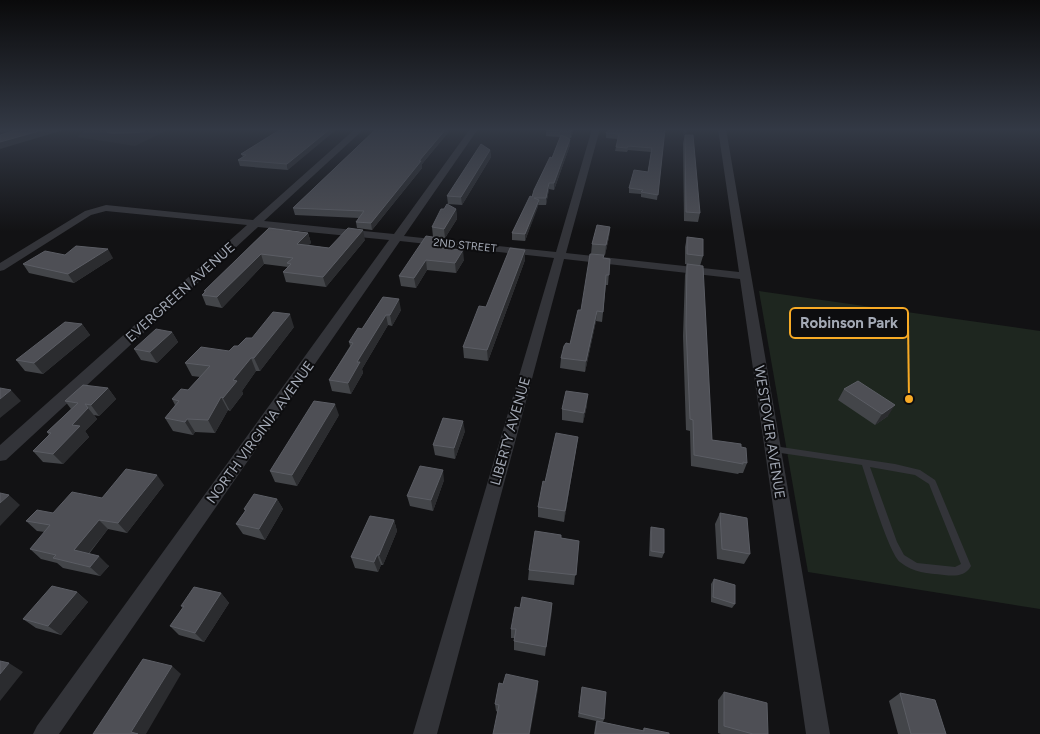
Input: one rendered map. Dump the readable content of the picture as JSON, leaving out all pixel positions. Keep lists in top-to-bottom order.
{
  "streets": {
    "street": [
      "2ND STREET",
      "EVERGREEN AVENUE",
      "LIBERTY AVENUE",
      "NORTH VIRGINIA AVENUE",
      "WESTOVER AVENUE"
    ]
  },
  "crossings": [
    ["2ND STREET", "EVERGREEN AVENUE"],
    ["2ND STREET", "LIBERTY AVENUE"],
    ["2ND STREET", "NORTH VIRGINIA AVENUE"],
    ["2ND STREET", "WESTOVER AVENUE"]
  ],
  "places": ["Robinson Park"]
}
